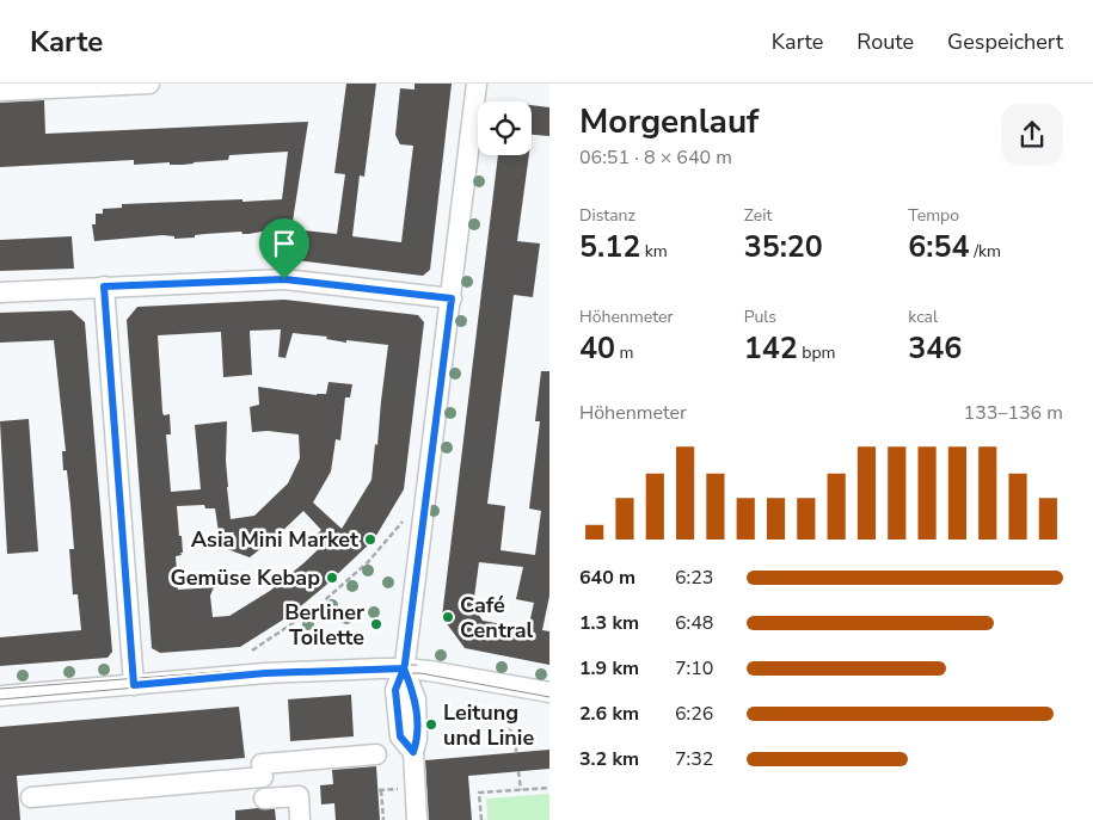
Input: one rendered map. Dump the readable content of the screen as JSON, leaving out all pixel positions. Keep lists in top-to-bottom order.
{
  "places": [
    "Asia Mini Market",
    "Gemüse Kebap",
    "Café Central",
    "Berliner Toilette",
    "Leitung und Linie"
  ],
  "page": {
    "header": "Karte",
    "nav": ["Karte", "Route", "Gespeichert"],
    "heading": ["Morgenlauf", "06:51 · 8 × 640 m"],
    "stats": [
      ["Distanz", "5.12 km"],
      ["Zeit", "35:20"],
      ["Tempo", "6:54 /km"],
      ["Höhenmeter", "40 m"],
      ["Puls", "142 bpm"],
      ["kcal", "346"]
    ],
    "chart": ["Höhenmeter", "133–136 m"],
    "list": [
      {
        "name": "640 m",
        "note": "6:23"
      },
      {
        "name": "1.3 km",
        "note": "6:48"
      },
      {
        "name": "1.9 km",
        "note": "7:10"
      },
      {
        "name": "2.6 km",
        "note": "6:26"
      },
      {
        "name": "3.2 km",
        "note": "7:32"
      }
    ]
  }
}
